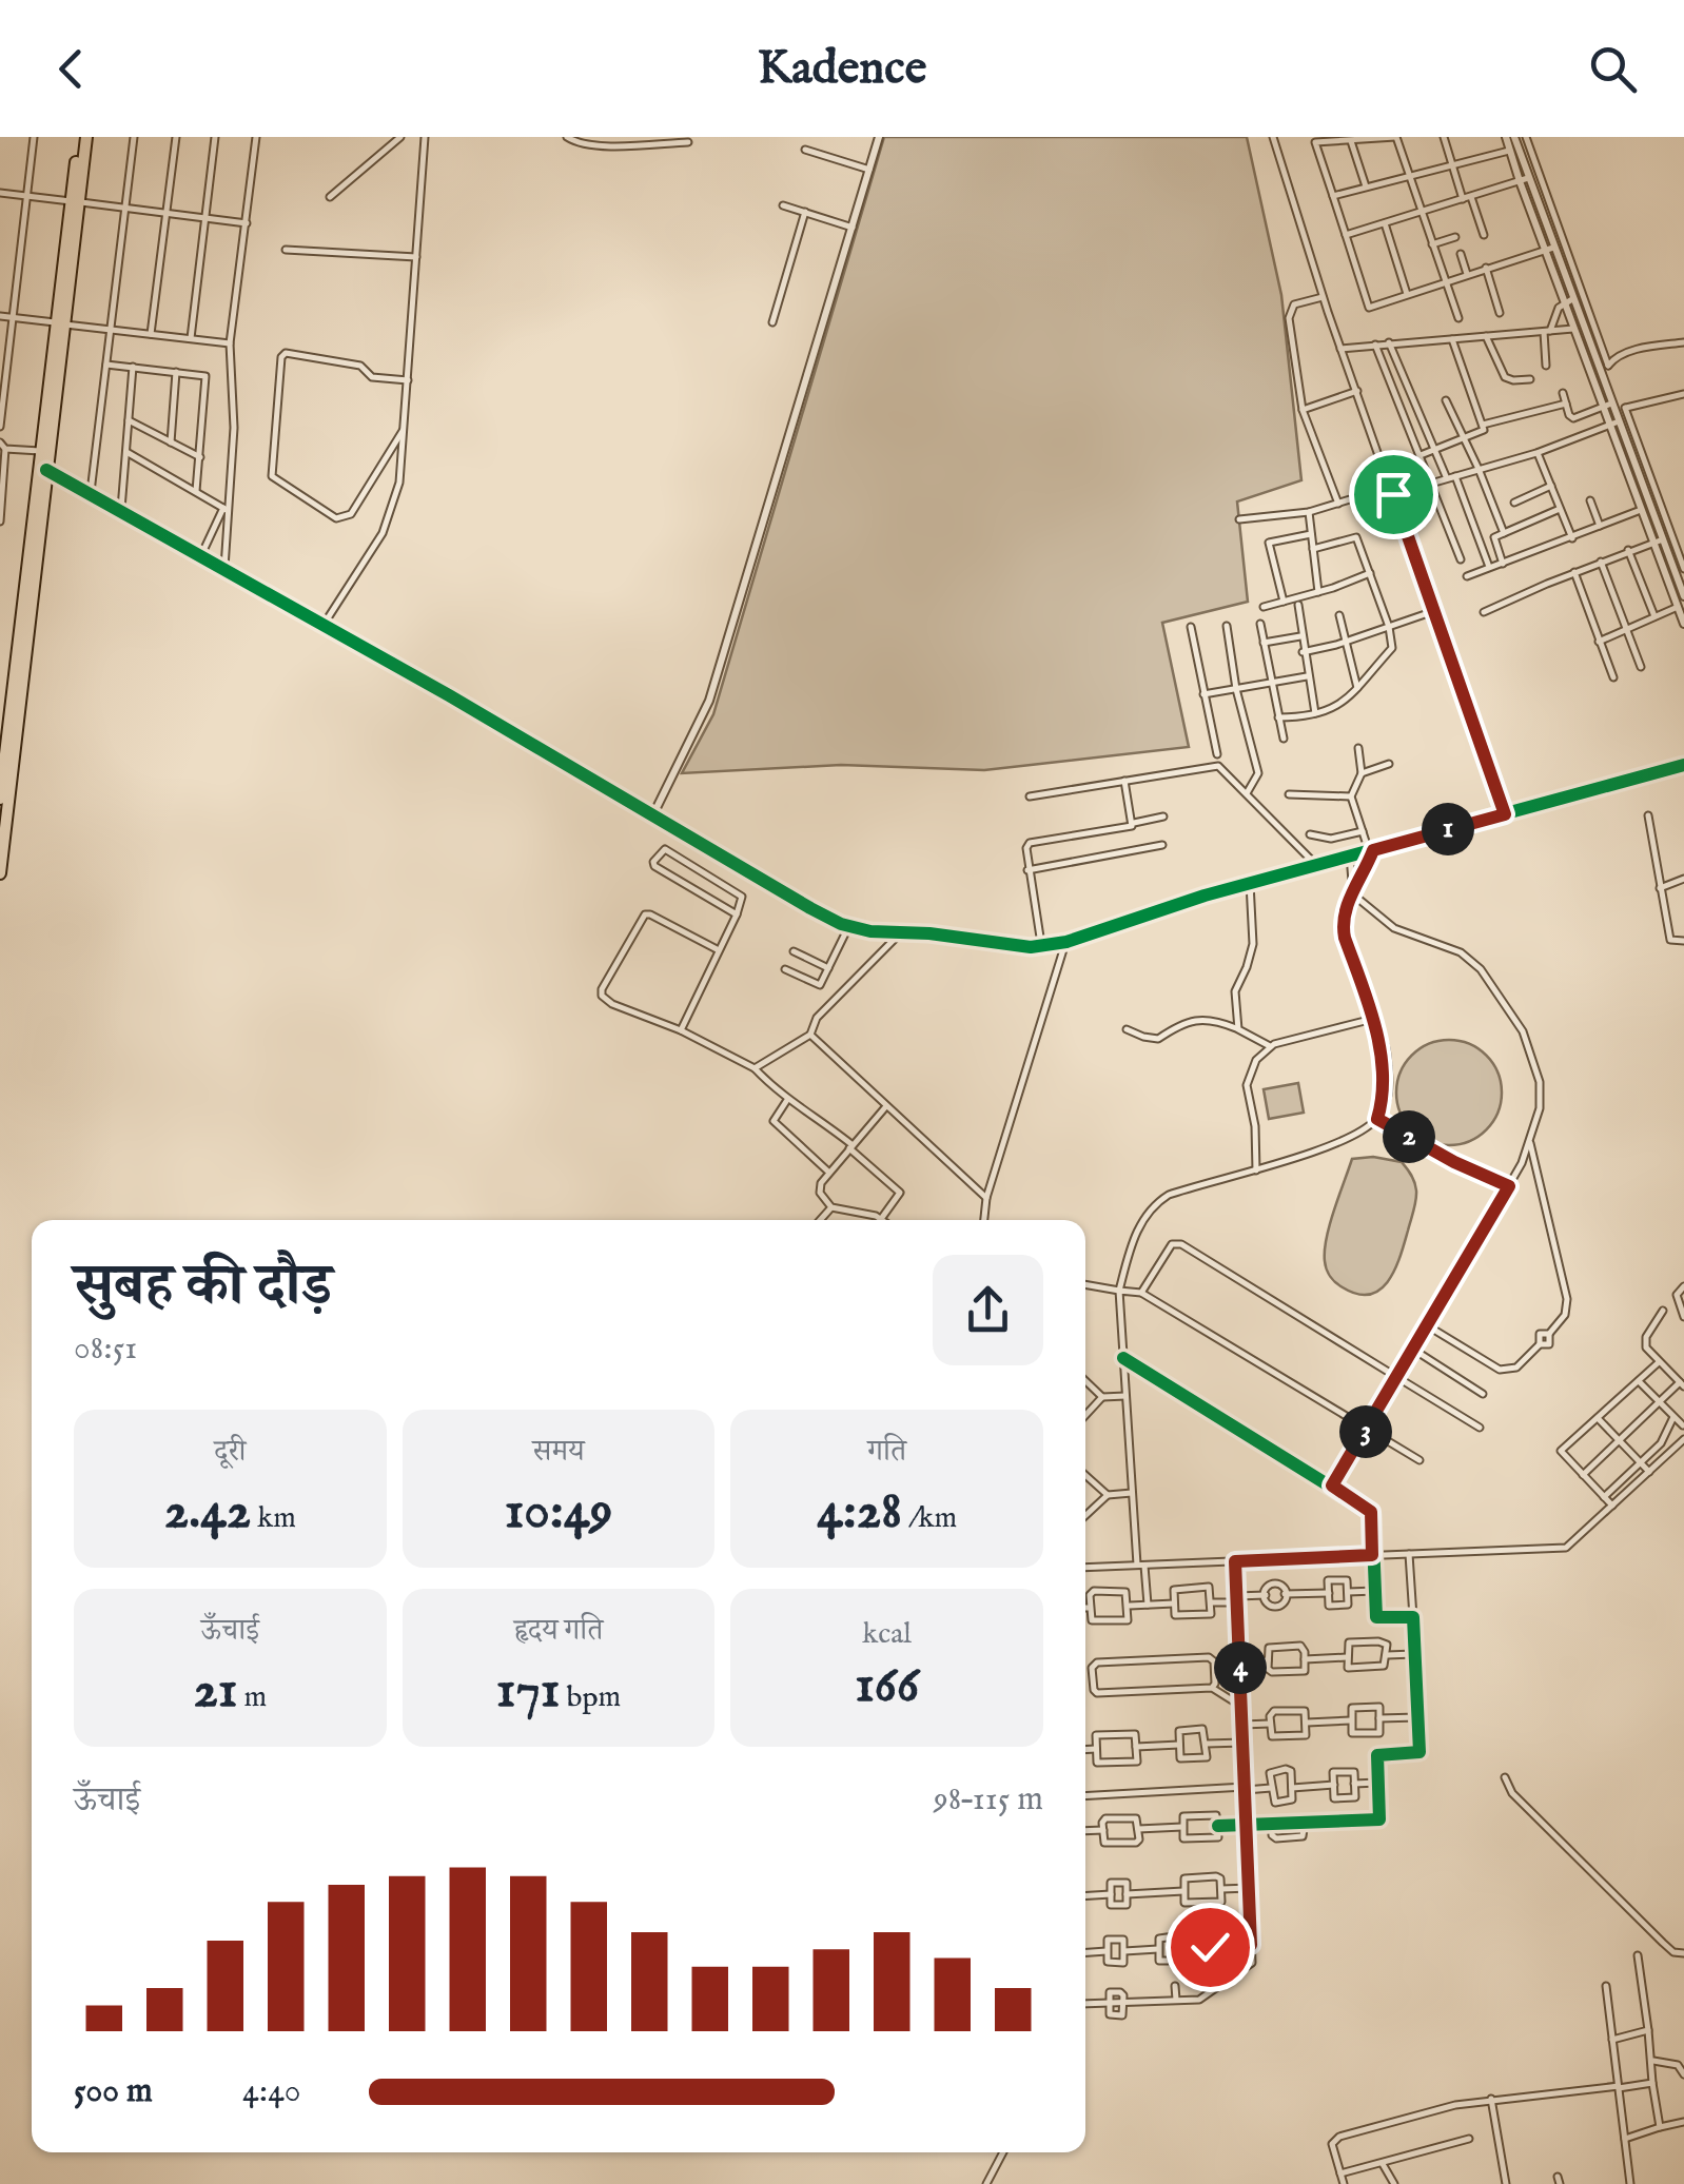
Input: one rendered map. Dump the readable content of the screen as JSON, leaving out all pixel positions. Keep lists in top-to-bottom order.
{
  "page": {
    "header": "Kadence",
    "pins": [
      "1",
      "2",
      "3",
      "4"
    ],
    "heading": ["सुबह की दौड़", "08:51"],
    "stats": [
      ["दूरी", "2.42 km"],
      ["समय", "10:49"],
      ["गति", "4:28 /km"],
      ["ऊँचाई", "21 m"],
      ["हृदय गति", "171 bpm"],
      ["kcal", "166"]
    ],
    "chart": ["ऊँचाई", "98–115 m"],
    "list": [
      {
        "name": "500 m",
        "note": "4:40"
      }
    ]
  }
}
